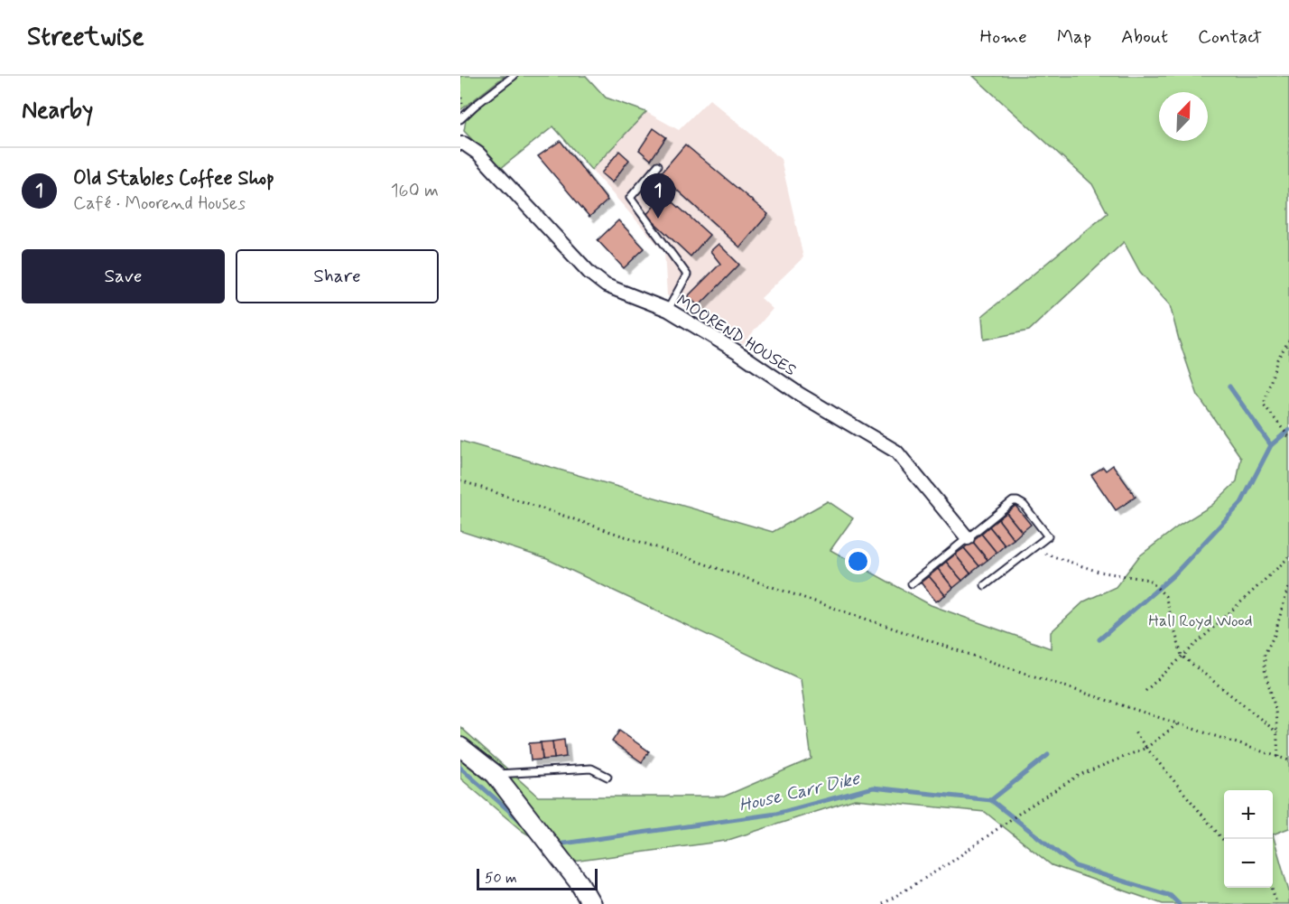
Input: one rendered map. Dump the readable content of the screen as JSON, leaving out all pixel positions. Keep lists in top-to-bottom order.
{
  "streets": {
    "street": ["MOOREND HOUSES"]
  },
  "water": ["House Carr Dike"],
  "parks": ["Hall Royd Wood"],
  "scale_bar": "50 m",
  "north": "top right",
  "page": {
    "header": "Streetwise",
    "nav": [
      "Home",
      "Map",
      "About",
      "Contact"
    ],
    "heading": "Nearby",
    "list": [
      {
        "mark": "1",
        "name": "Old Stables Coffee Shop",
        "note": "Café · Moorend Houses",
        "value": "160 m"
      }
    ],
    "pins": "1",
    "buttons": ["Save", "Share"],
    "map_buttons": ["+", "−"],
    "scale": "50 m"
  }
}
